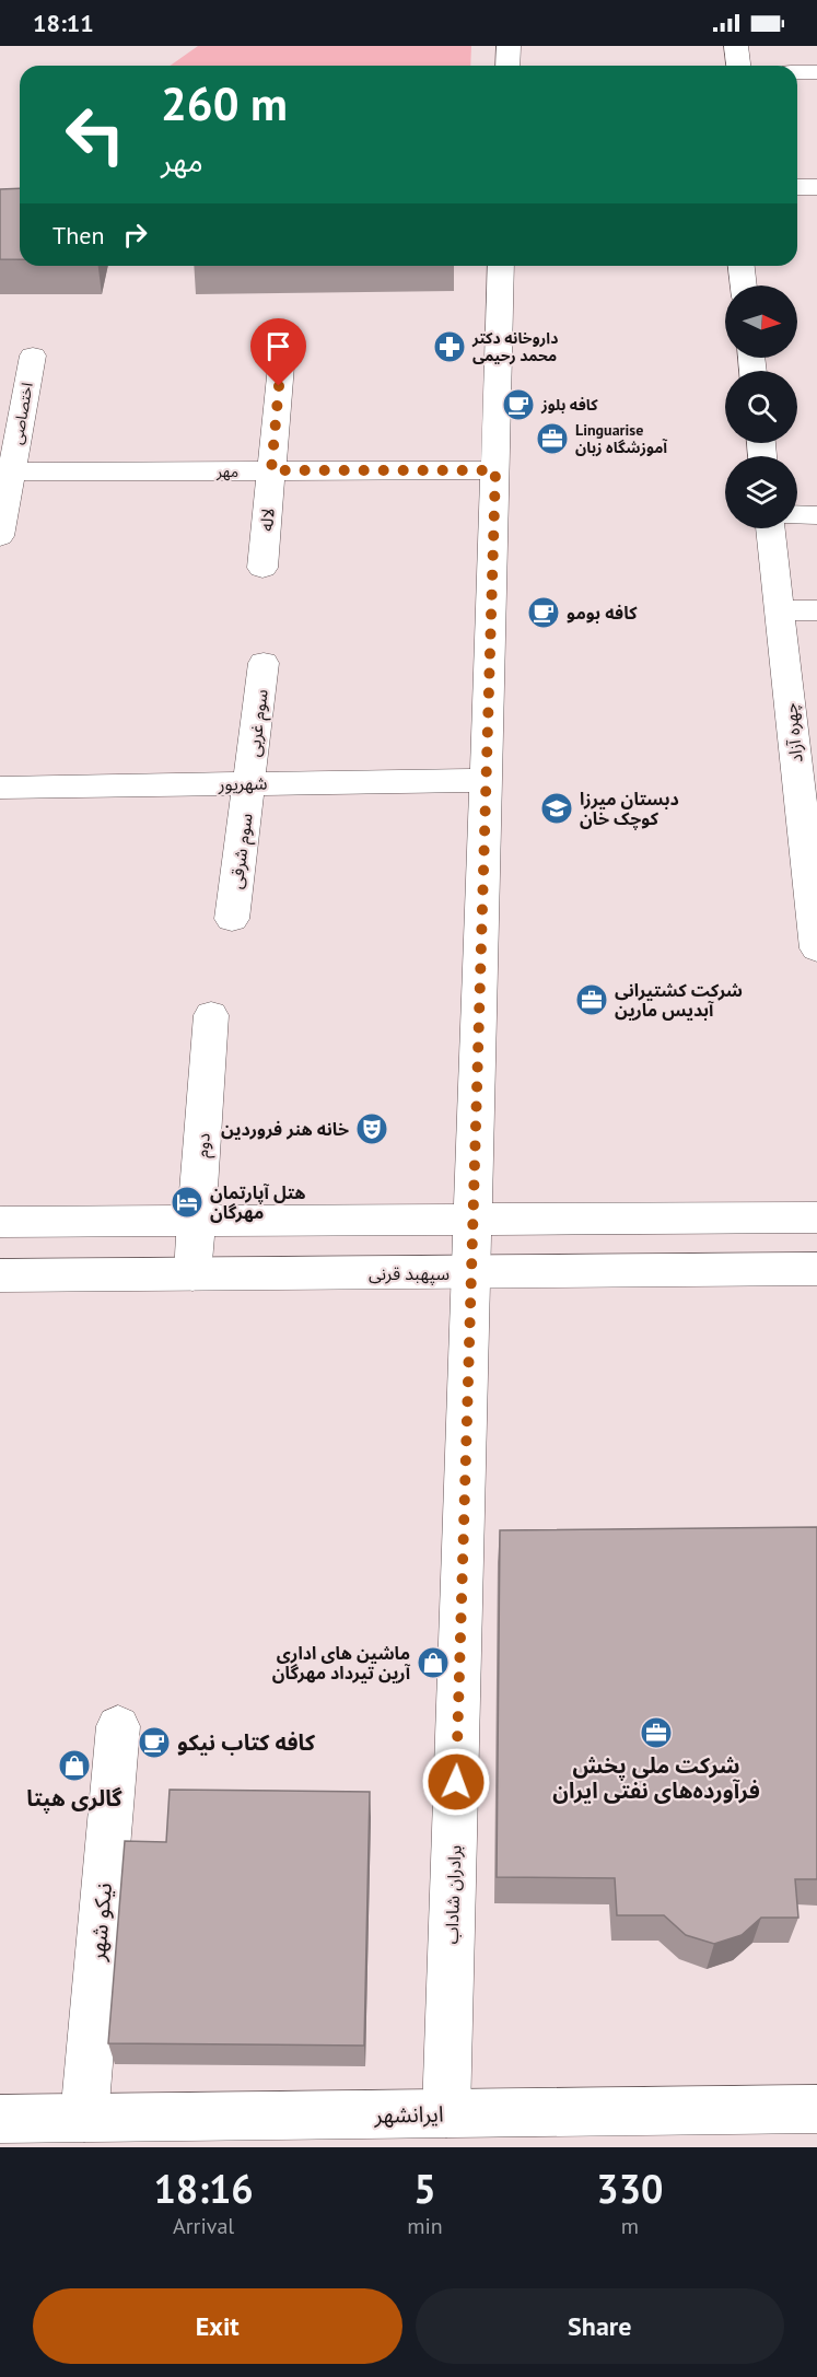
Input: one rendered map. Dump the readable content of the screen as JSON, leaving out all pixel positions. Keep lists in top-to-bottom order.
{
  "streets": {
    "street": [
      "اختصاصی",
      "مهر",
      "لاله",
      "سوم غربی",
      "چهره آزاد",
      "شهریور",
      "سوم شرقی",
      "دوم",
      "سپهبد قرنی",
      "برادران شاداب",
      "نیکو شهر",
      "ایرانشهر"
    ]
  },
  "crossings": [
    ["اختصاصی", "مهر"],
    ["مهر", "لاله"],
    ["مهر", "برادران شاداب"],
    ["سوم غربی", "شهریور"],
    ["سوم غربی", "سوم شرقی"],
    ["شهریور", "سوم شرقی"],
    ["شهریور", "برادران شاداب"],
    ["دوم", "سپهبد قرنی"],
    ["سپهبد قرنی", "برادران شاداب"],
    ["برادران شاداب", "ایرانشهر"],
    ["نیکو شهر", "ایرانشهر"]
  ],
  "places": {
    "pharmacy": ["داروخانه دکتر محمد رحیمی"],
    "cafe": ["کافه بلوز", "کافه بومو", "کافه کتاب نیکو"],
    "office": ["Linguarise آموزشگاه زبان", "شرکت کشتیرانی آبدیس مارین", "شرکت ملی پخش فرآورده‌های نفتی ایران"],
    "school or university": ["دبستان میرزا کوچک خان"],
    "theatre": ["خانه هنر فروردین"],
    "hotel": ["هتل آپارتمان مهرگان"],
    "shop": ["ماشین های اداری آرین تیرداد مهرگان", "گالری هپتا"]
  },
  "north": "right",
  "page": {
    "status": "18:11",
    "turn": ["260 m", "مهر"],
    "then": "Then",
    "eta": [
      "18:16",
      "Arrival",
      "5",
      "min",
      "330",
      "m"
    ],
    "buttons": ["Exit", "Share"]
  }
}
